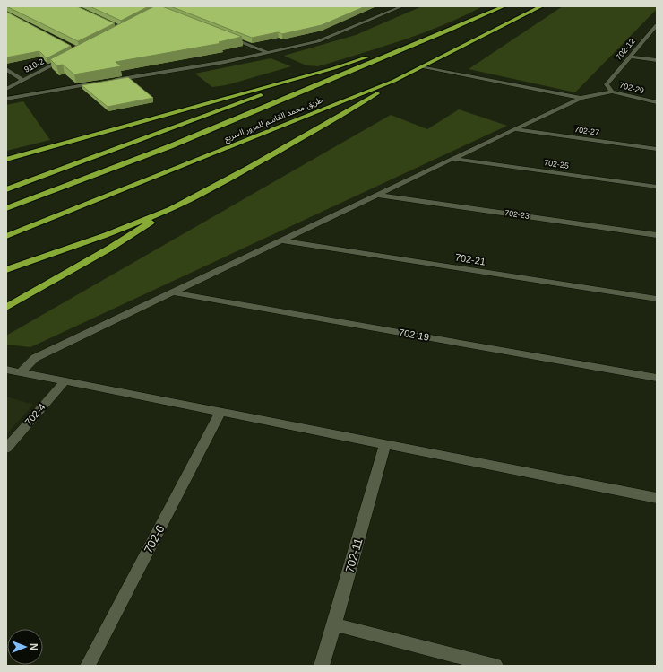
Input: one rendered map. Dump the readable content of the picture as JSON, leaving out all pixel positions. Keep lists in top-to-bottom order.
{
  "streets": {
    "highway": ["طريق محمد القاسم للمرور السريع"],
    "street": [
      "702-12",
      "910-2",
      "702-29",
      "702-27",
      "702-25",
      "702-23",
      "702-21",
      "702-19",
      "702-4",
      "702-6",
      "702-11"
    ]
  },
  "crossings": [
    ["702-12", "702-29"]
  ],
  "north": "right"
}
